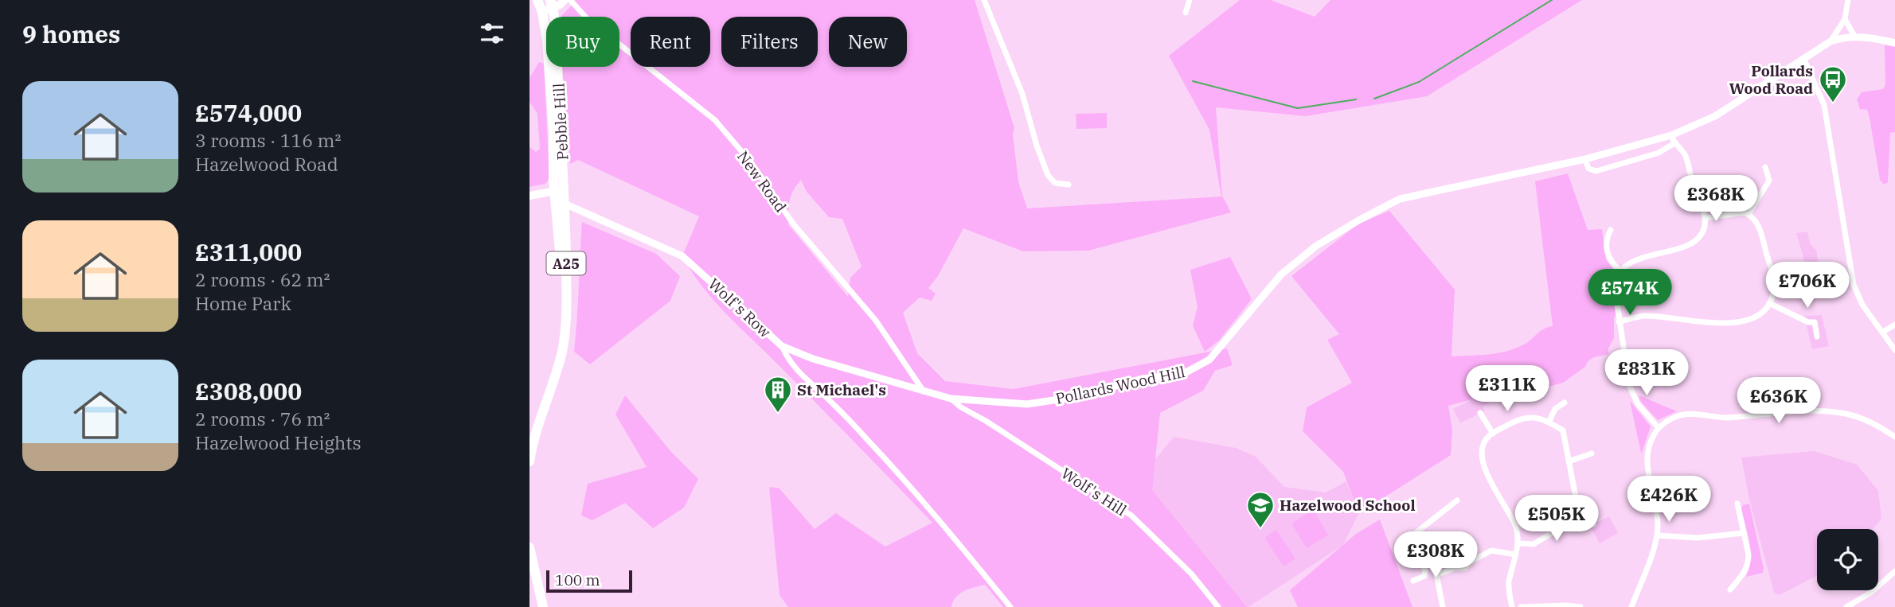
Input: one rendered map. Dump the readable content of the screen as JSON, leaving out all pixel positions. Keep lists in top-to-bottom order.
{
  "streets": {
    "main road": ["Pebble Hill", "A25"],
    "street": [
      "New Road",
      "Wolf's Row",
      "Pollards Wood Hill",
      "Wolf's Hill"
    ]
  },
  "crossings": [
    ["Pebble Hill", "A25"],
    ["Pebble Hill", "Wolf's Row"],
    ["New Road", "Wolf's Row"],
    ["New Road", "Pollards Wood Hill"],
    ["A25", "Wolf's Row"],
    ["Wolf's Row", "Pollards Wood Hill"],
    ["Pollards Wood Hill", "Wolf's Hill"]
  ],
  "places": {
    "bus stop": ["Pollards Wood Road"],
    "building": ["St Michael's"],
    "school or university": ["Hazelwood School"]
  },
  "scale_bar": "100 m",
  "page": {
    "heading": "9 homes",
    "chip": [
      "Buy",
      "Rent",
      "Filters",
      "New"
    ],
    "list": [
      {
        "name": "£574,000",
        "note": "3 rooms · 116 m² · Hazelwood Road"
      },
      {
        "name": "£311,000",
        "note": "2 rooms · 62 m² · Home Park"
      },
      {
        "name": "£308,000",
        "note": "2 rooms · 76 m² · Hazelwood Heights"
      }
    ],
    "price": [
      "£368K",
      "£706K",
      "£574K",
      "£831K",
      "£311K",
      "£636K",
      "£426K",
      "£505K",
      "£308K"
    ],
    "scale": "100 m"
  }
}
